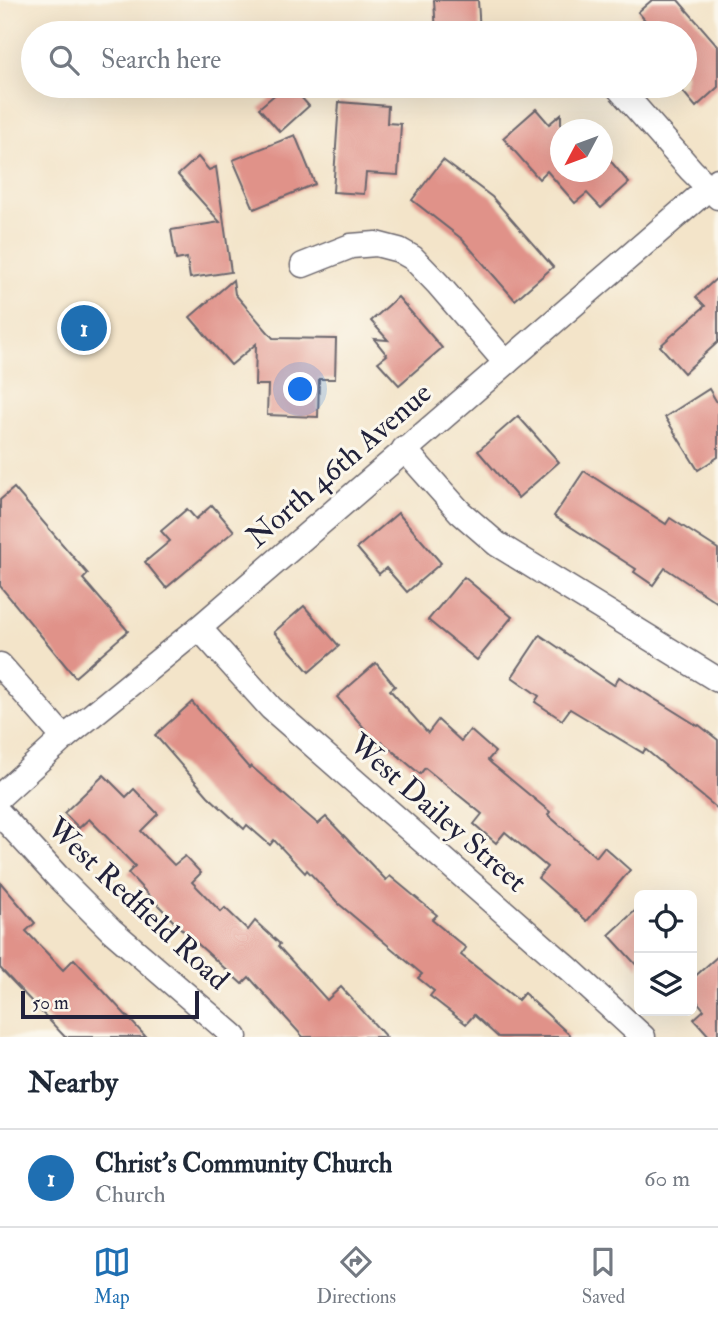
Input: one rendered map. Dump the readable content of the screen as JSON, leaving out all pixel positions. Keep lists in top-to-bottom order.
{
  "streets": {
    "street": ["North 46th Avenue", "West Dailey Street", "West Redfield Road"]
  },
  "crossings": [
    ["North 46th Avenue", "West Dailey Street"]
  ],
  "scale_bar": "50 m",
  "north": "bottom left",
  "page": {
    "search": "Search here",
    "pins": "1",
    "scale": "50 m",
    "heading": "Nearby",
    "list": [
      {
        "mark": "1",
        "name": "Christ's Community Church",
        "note": "Church",
        "value": "60 m"
      }
    ],
    "nav": ["Map", "Directions", "Saved"]
  }
}
